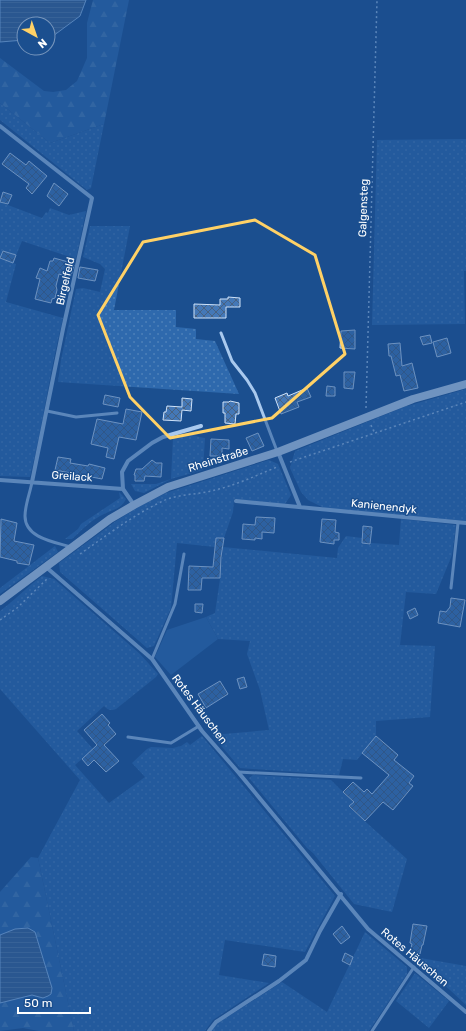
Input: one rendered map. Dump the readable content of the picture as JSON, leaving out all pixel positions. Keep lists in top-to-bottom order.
{
  "streets": {
    "main road": ["Rheinstraße"],
    "street": [
      "Birgelfeld",
      "Greilack",
      "Kanienendyk",
      "Rotes Häuschen"
    ],
    "path": ["Galgensteg"]
  },
  "crossings": [
    ["Galgensteg", "Rheinstraße"],
    ["Birgelfeld", "Greilack"],
    ["Rheinstraße", "Rotes Häuschen"]
  ],
  "scale_bar": "50 m",
  "north": "bottom right"
}
